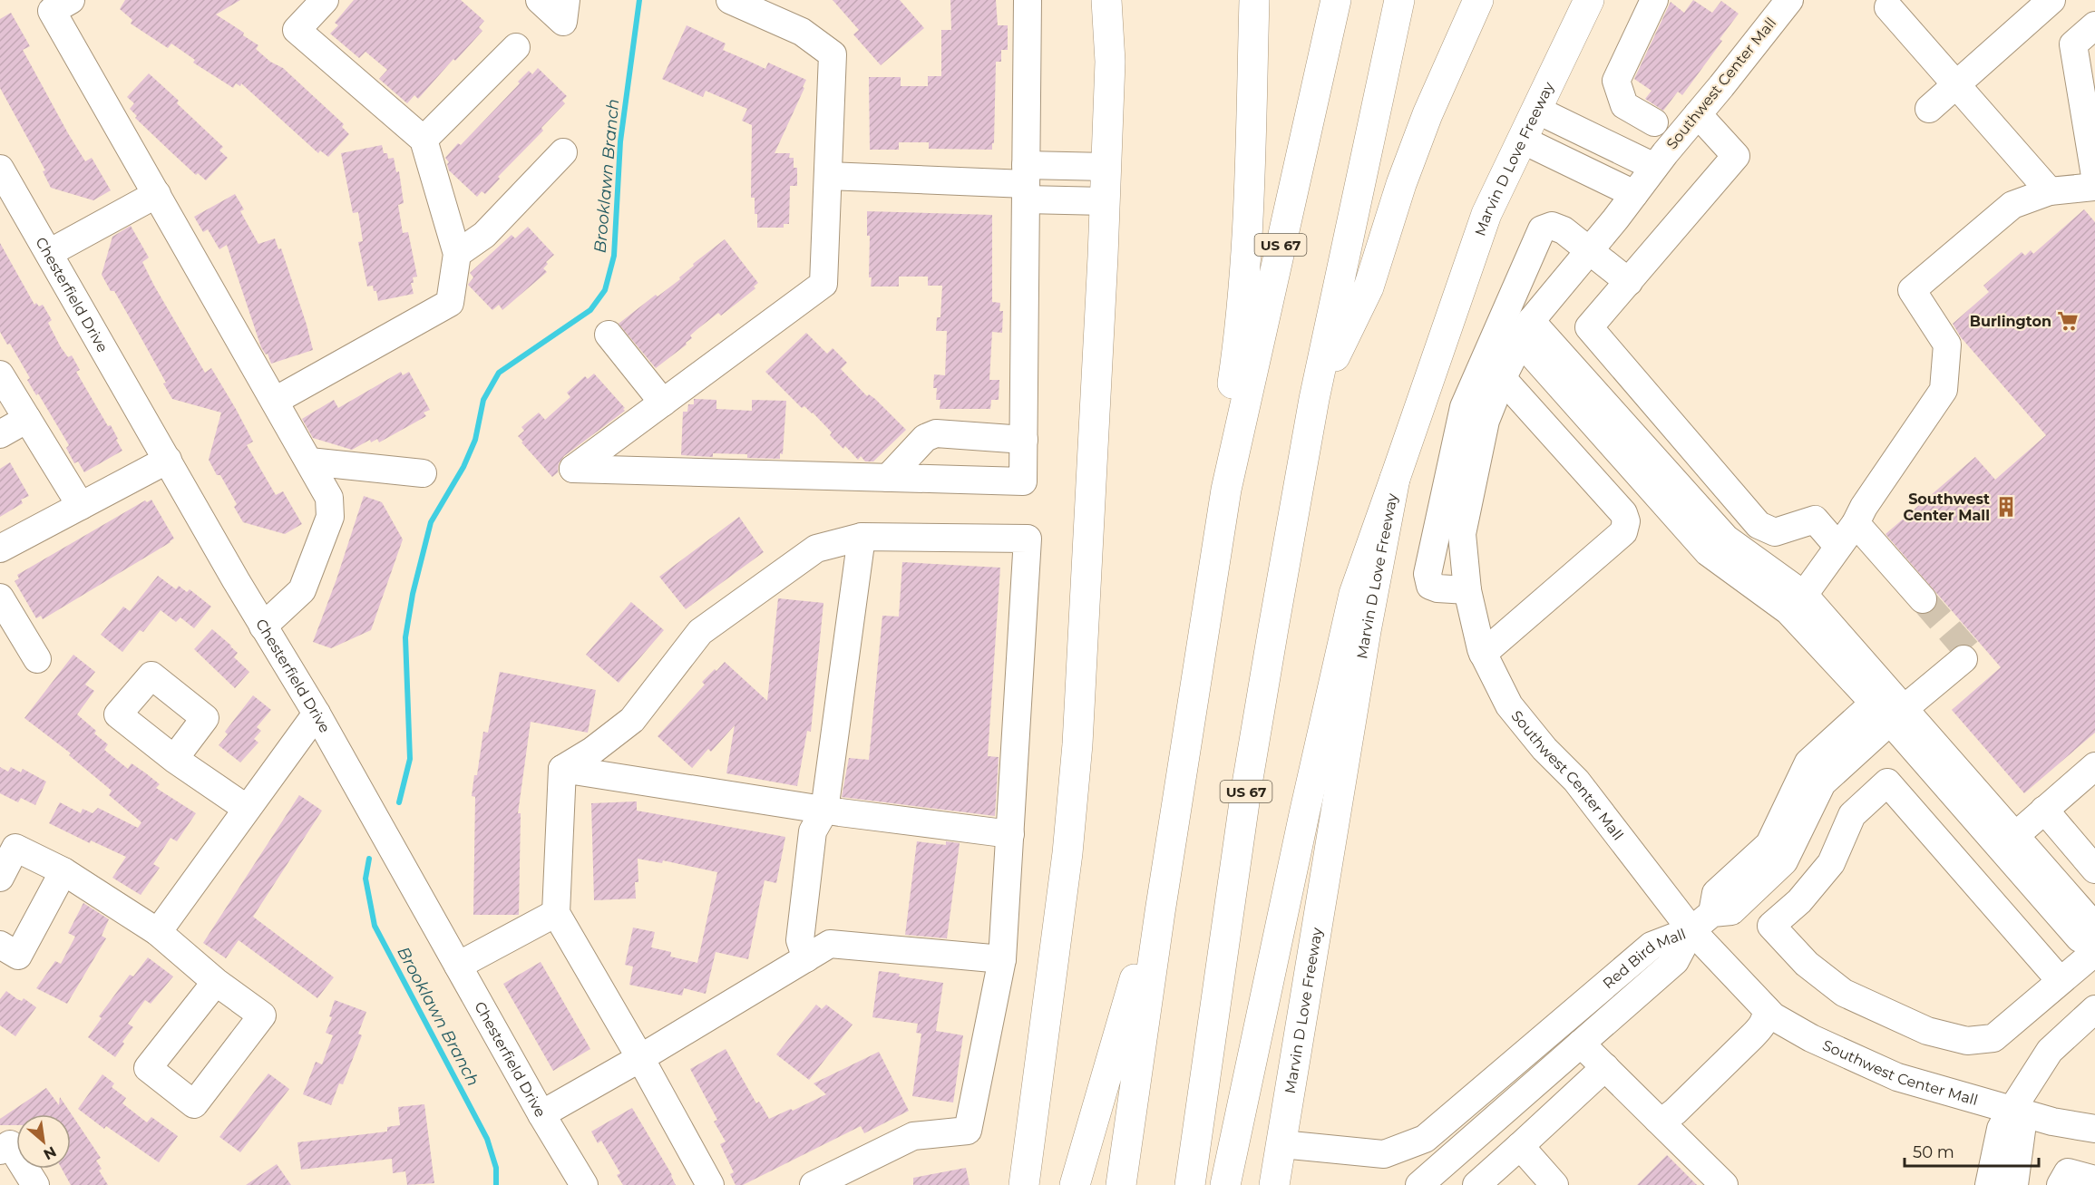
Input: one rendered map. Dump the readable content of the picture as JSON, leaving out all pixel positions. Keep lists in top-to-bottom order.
{
  "streets": {
    "main road": ["Marvin D Love Freeway", "US 67"],
    "street": ["Southwest Center Mall", "Chesterfield Drive", "Red Bird Mall"]
  },
  "crossings": [
    ["Southwest Center Mall", "Red Bird Mall"],
    ["Marvin D Love Freeway", "Red Bird Mall"]
  ],
  "water": ["Brooklawn Branch"],
  "places": {
    "supermarket": ["Burlington"],
    "building": ["Southwest Center Mall"]
  },
  "scale_bar": "50 m",
  "north": "bottom right"
}
